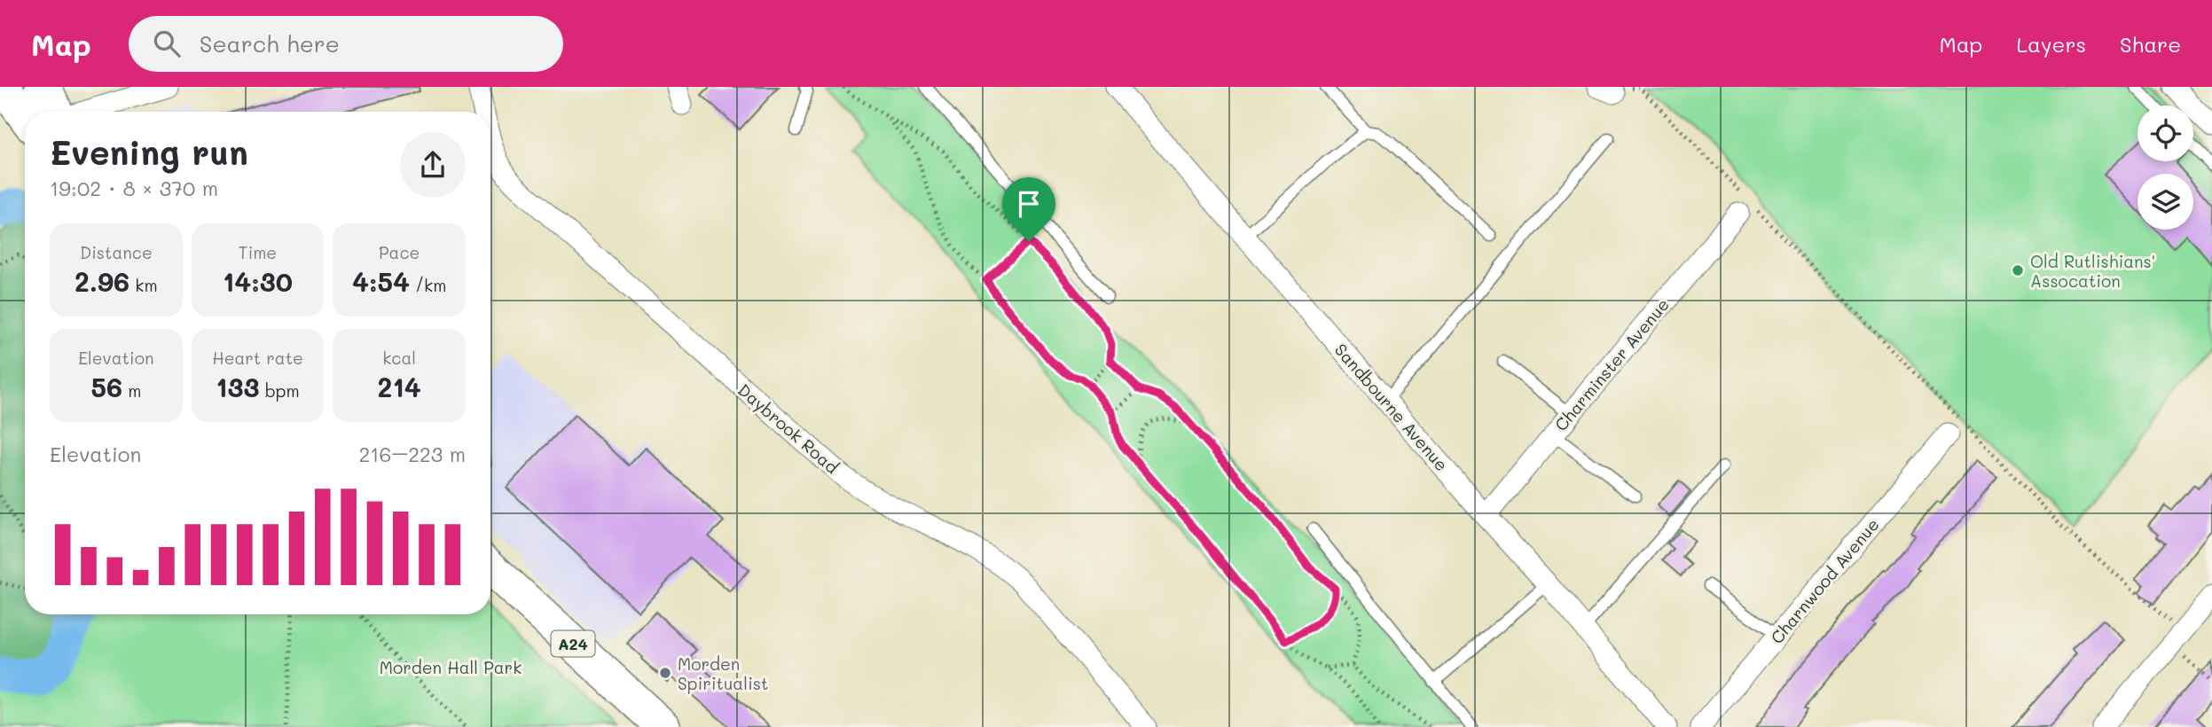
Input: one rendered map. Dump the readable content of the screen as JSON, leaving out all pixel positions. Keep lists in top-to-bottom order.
{
  "streets": {
    "highway": ["A24"],
    "street": [
      "Charminster Avenue",
      "Sandbourne Avenue",
      "Daybrook Road",
      "Charnwood Avenue"
    ]
  },
  "crossings": [
    ["Charminster Avenue", "Sandbourne Avenue"]
  ],
  "parks": ["Morden Hall Park"],
  "places": ["Old Rutlishians' Assocation", "Morden Spiritualist"],
  "page": {
    "header": "Map",
    "search": "Search here",
    "nav": ["Map", "Layers", "Share"],
    "heading": ["Evening run", "19:02 · 8 × 370 m"],
    "stats": [
      ["Distance", "2.96 km"],
      ["Time", "14:30"],
      ["Pace", "4:54 /km"],
      ["Elevation", "56 m"],
      ["Heart rate", "133 bpm"],
      ["kcal", "214"]
    ],
    "chart": ["Elevation", "216–223 m"]
  }
}
